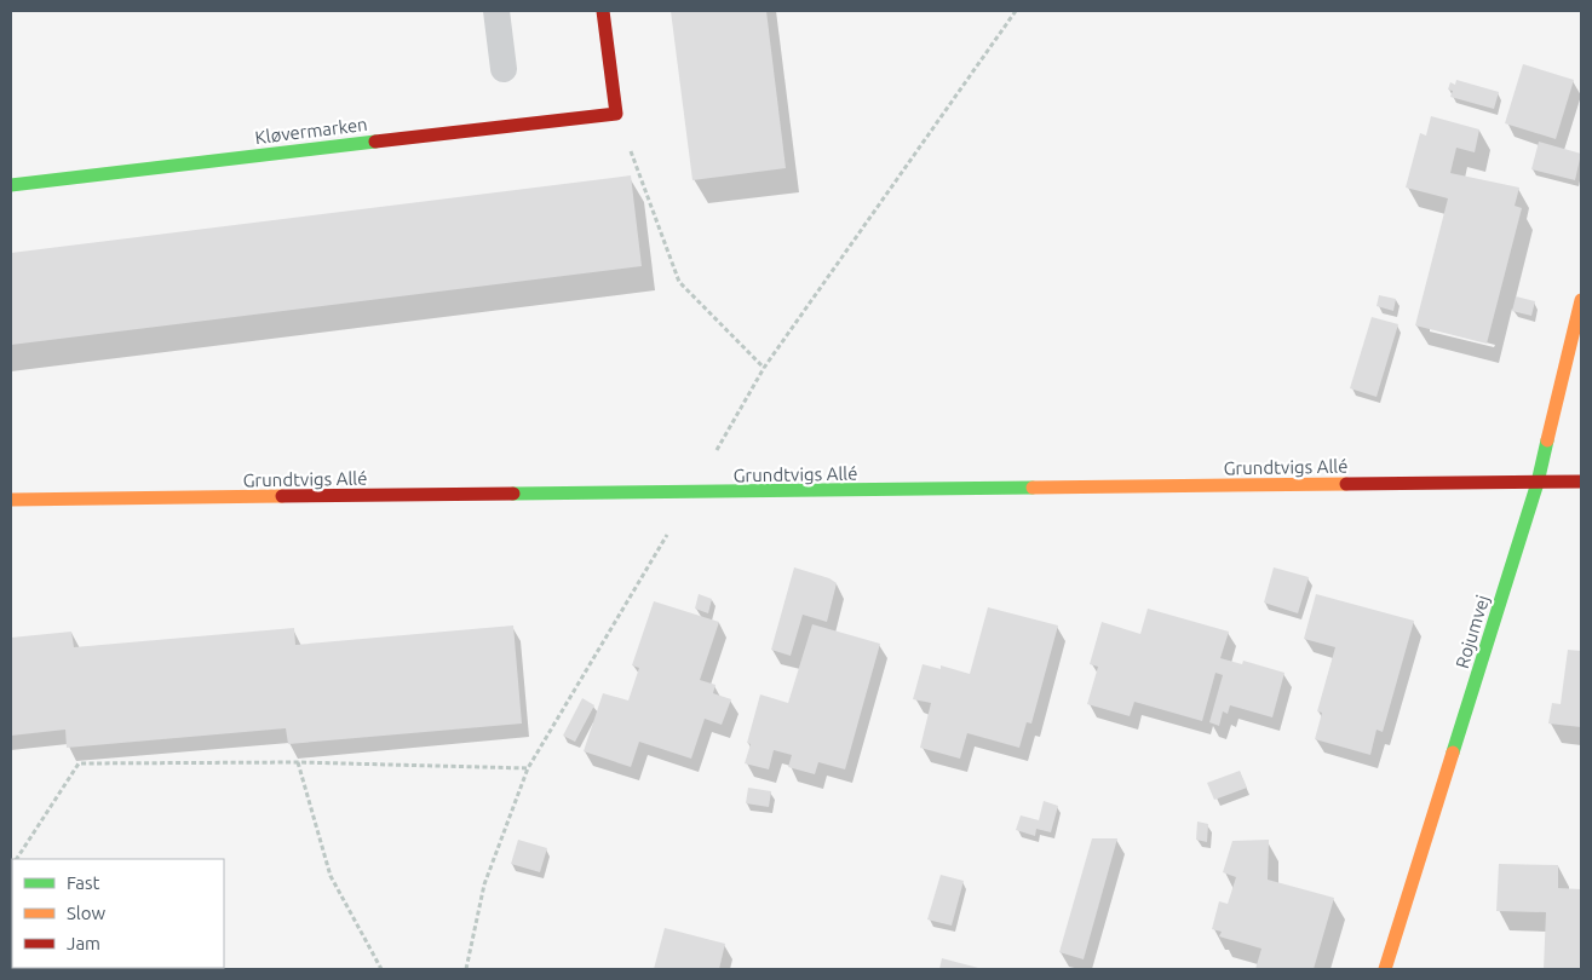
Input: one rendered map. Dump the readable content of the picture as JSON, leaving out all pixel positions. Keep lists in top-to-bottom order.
{
  "streets": {
    "street": ["Kløvermarken", "Grundtvigs Allé", "Rojumvej"]
  },
  "crossings": [
    ["Grundtvigs Allé", "Rojumvej"]
  ],
  "legend": ["Fast", "Slow", "Jam"]
}
